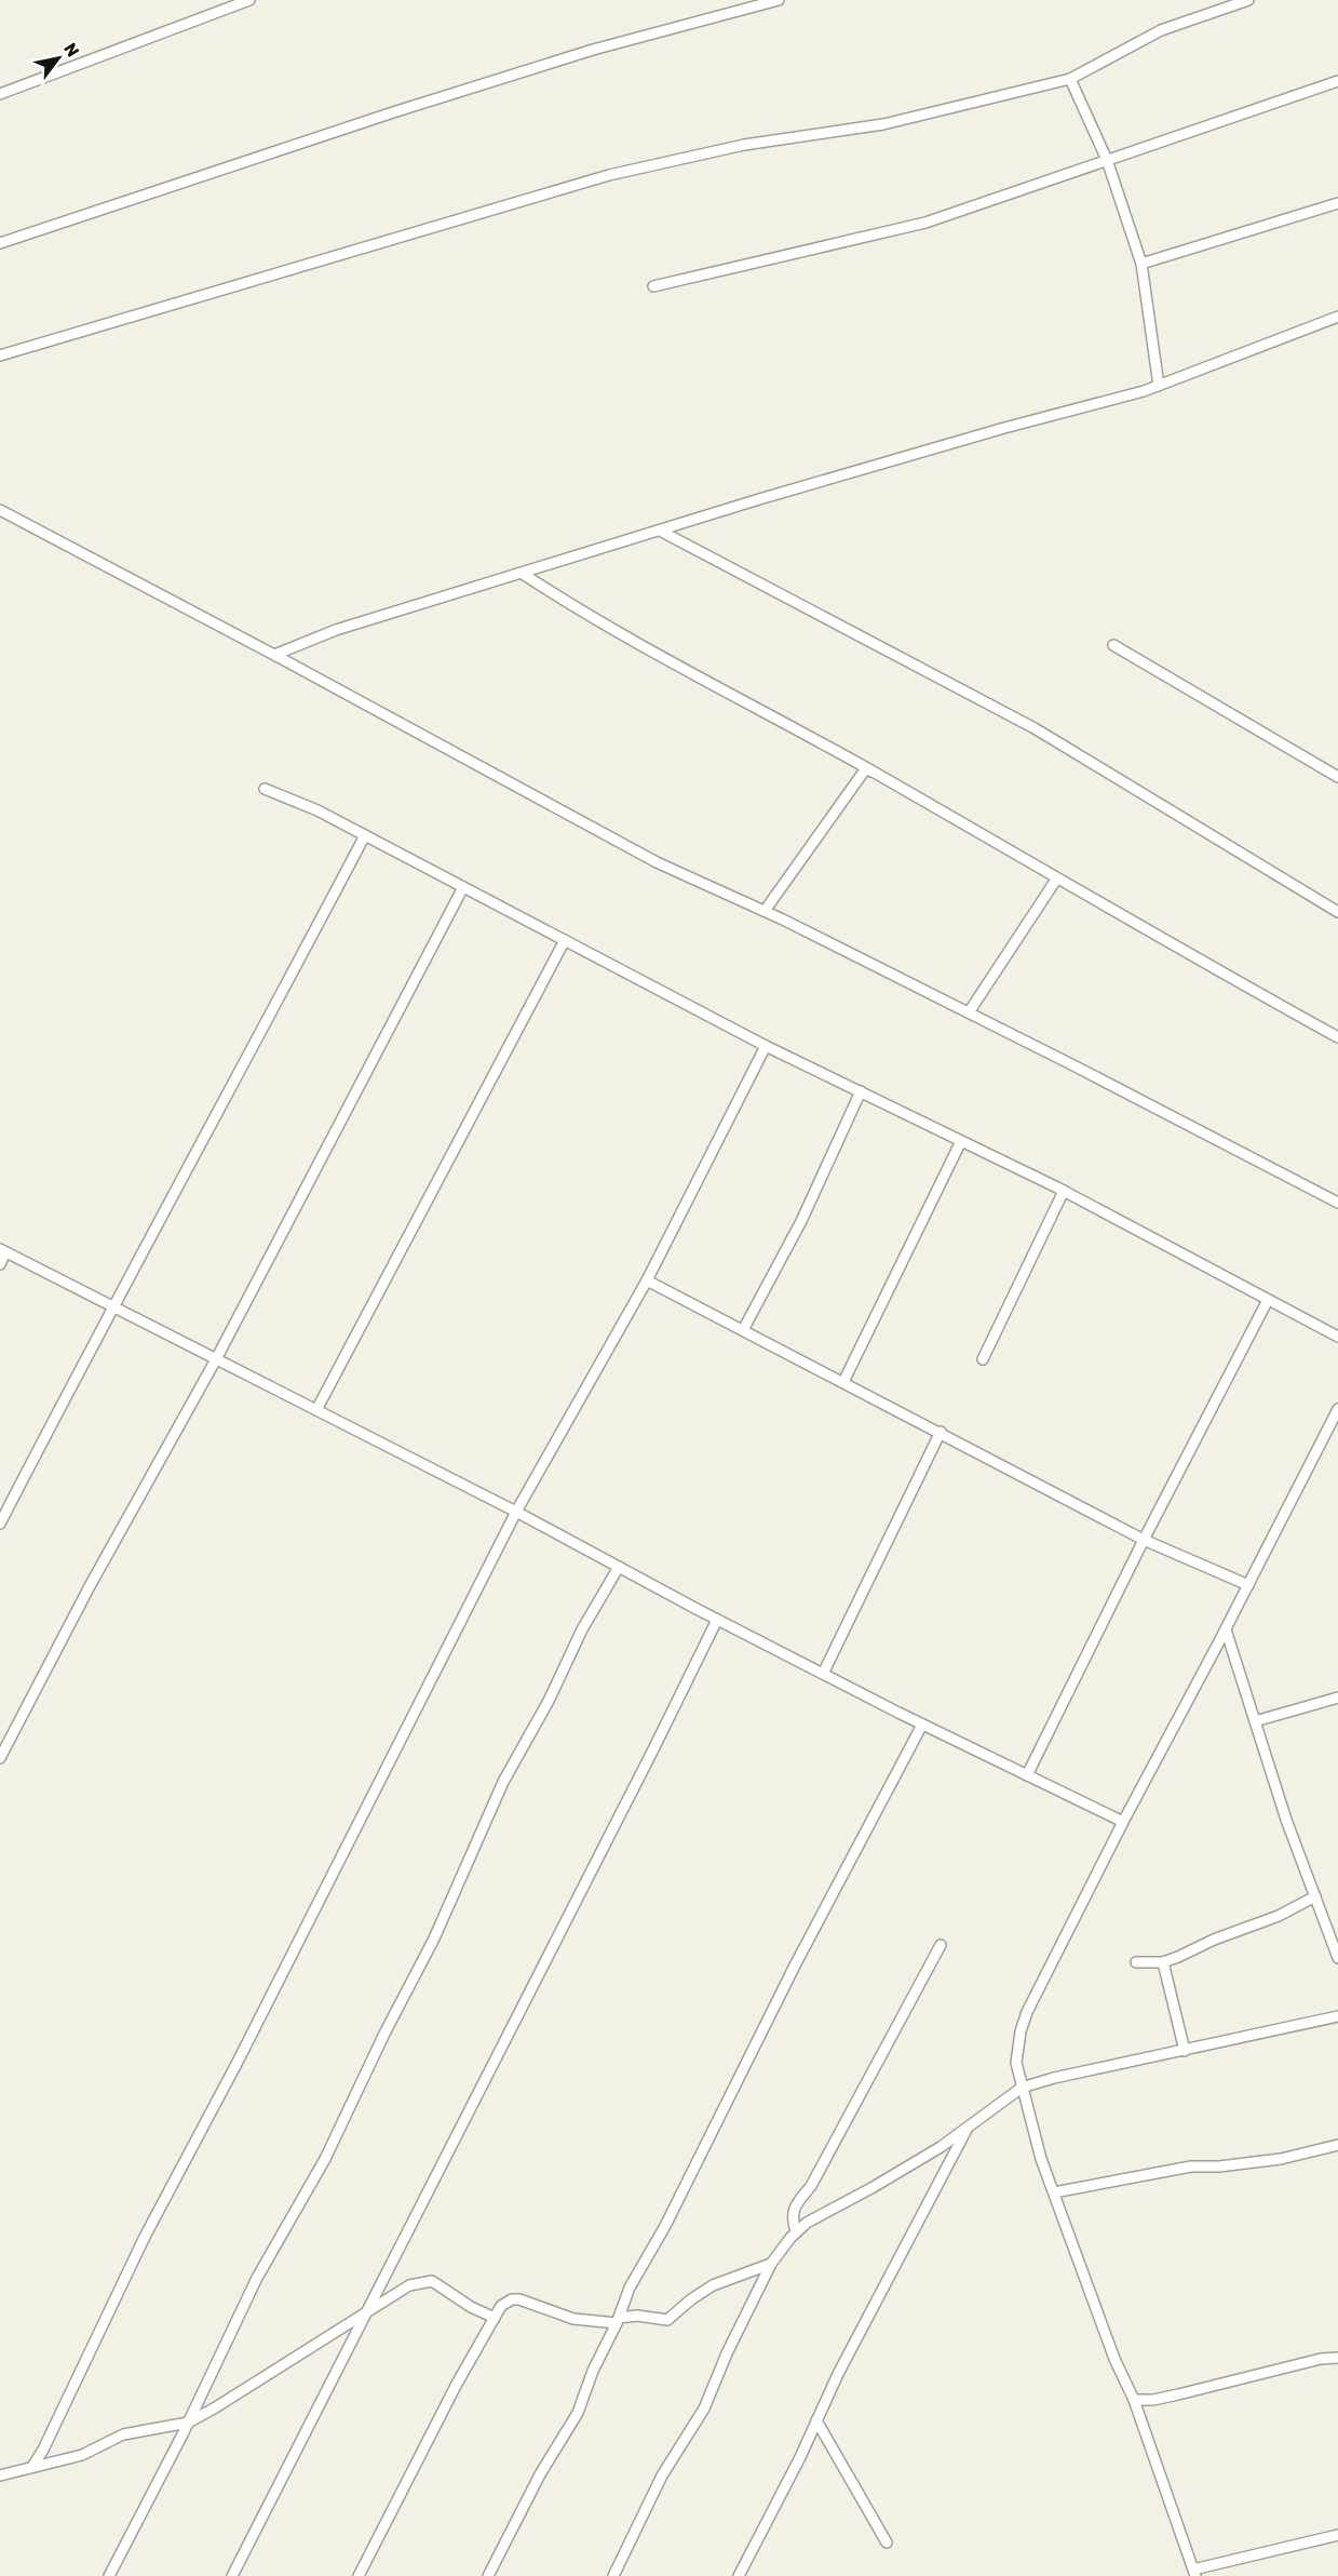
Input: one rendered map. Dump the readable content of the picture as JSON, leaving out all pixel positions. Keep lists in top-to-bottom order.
{
  "north": "top right"
}
